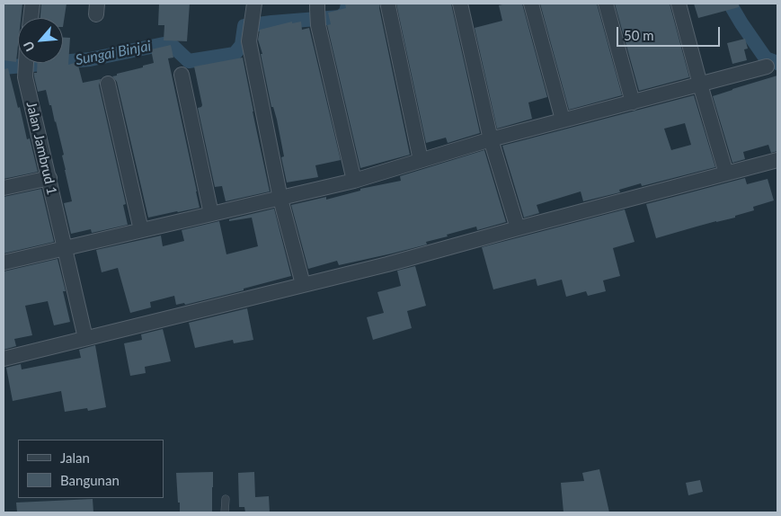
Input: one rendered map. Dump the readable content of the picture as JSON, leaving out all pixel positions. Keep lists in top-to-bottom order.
{
  "streets": {
    "street": ["Jalan Jambrud 1"]
  },
  "water": ["Sungai Binjai"],
  "legend": ["Jalan", "Bangunan"],
  "scale_bar": "50 m",
  "north": "bottom left"
}
